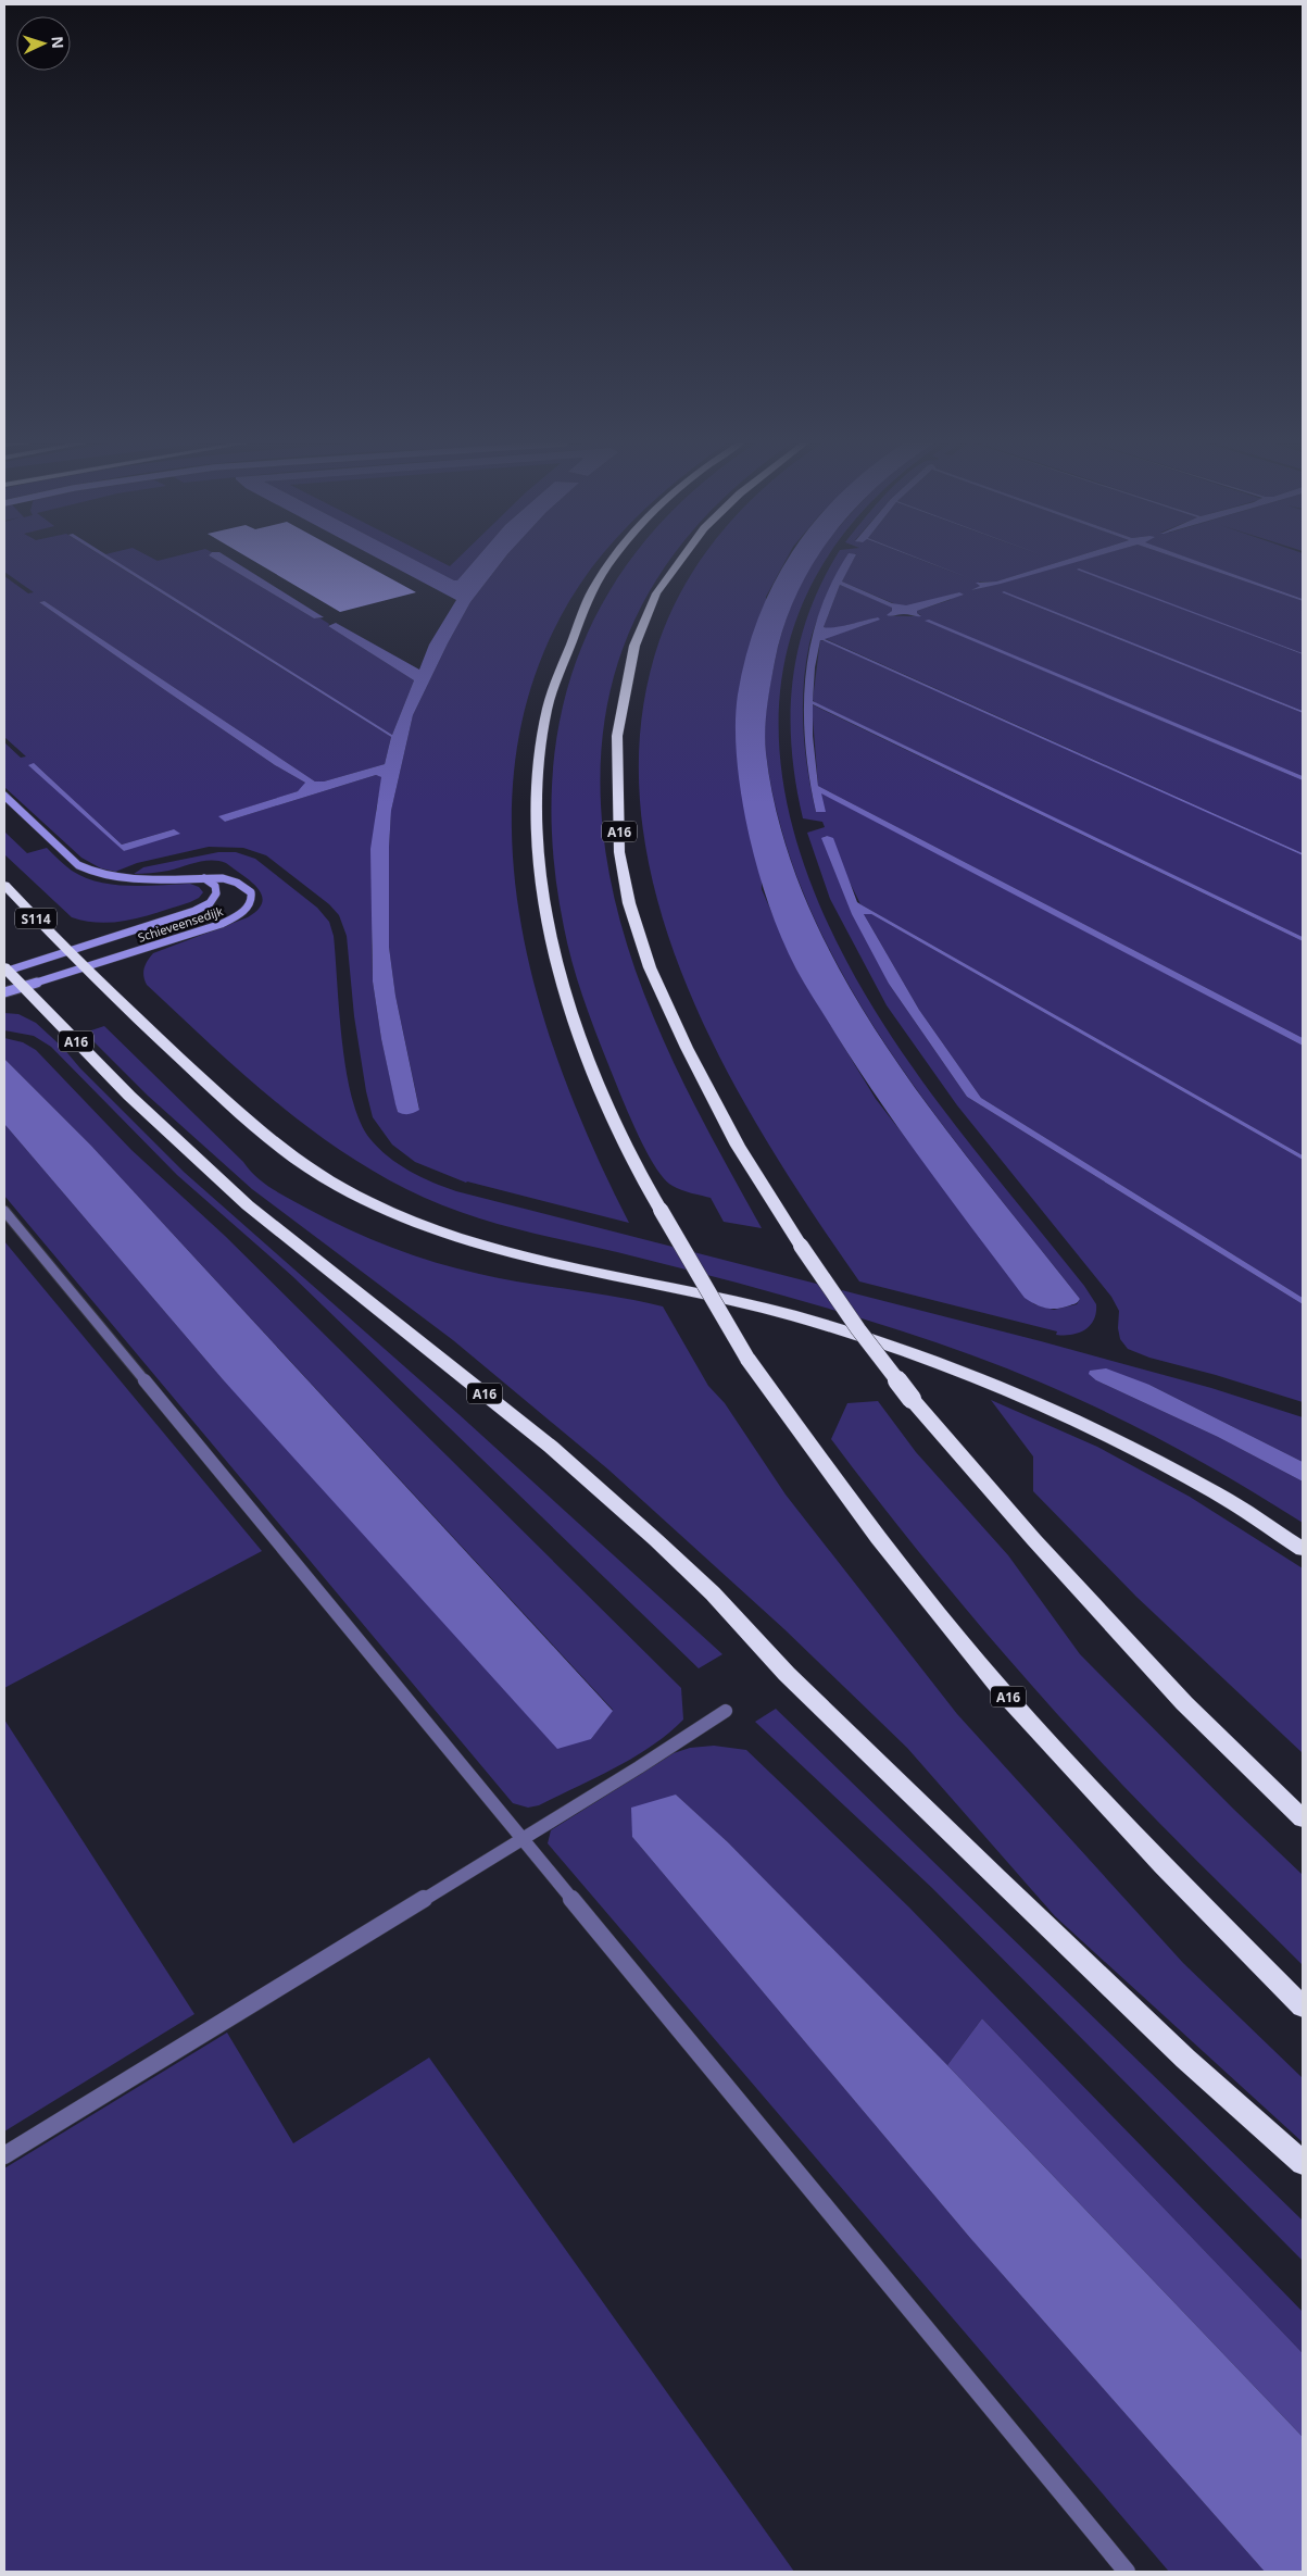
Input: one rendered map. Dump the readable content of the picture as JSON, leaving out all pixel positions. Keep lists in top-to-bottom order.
{
  "streets": {
    "highway": ["A16", "S114"],
    "street": ["Schieveensedijk"]
  },
  "crossings": [
    ["S114", "Schieveensedijk"]
  ],
  "north": "right"
}
